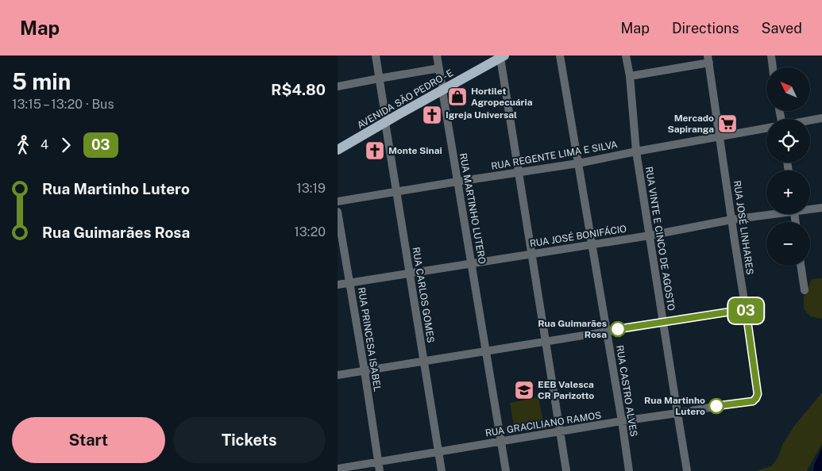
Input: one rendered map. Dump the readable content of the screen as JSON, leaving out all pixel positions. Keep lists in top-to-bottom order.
{
  "streets": {
    "main road": ["AVENIDA SÃO PEDRO - E"],
    "street": [
      "RUA REGENTE LIMA E SILVA",
      "RUA MARTINHO LUTERO",
      "RUA JOSÉ LINHARES",
      "RUA JOSÉ BONIFÁCIO",
      "RUA VINTE E CINCO DE AGOSTO",
      "RUA CARLOS GOMES",
      "RUA PRINCESA ISABEL",
      "RUA CASTRO ALVES",
      "RUA GRACILIANO RAMOS"
    ]
  },
  "crossings": [
    ["AVENIDA SÃO PEDRO - E", "RUA MARTINHO LUTERO"],
    ["AVENIDA SÃO PEDRO - E", "RUA CARLOS GOMES"],
    ["RUA REGENTE LIMA E SILVA", "RUA MARTINHO LUTERO"],
    ["RUA REGENTE LIMA E SILVA", "RUA JOSÉ LINHARES"],
    ["RUA REGENTE LIMA E SILVA", "RUA VINTE E CINCO DE AGOSTO"],
    ["RUA REGENTE LIMA E SILVA", "RUA CARLOS GOMES"],
    ["RUA REGENTE LIMA E SILVA", "RUA CASTRO ALVES"],
    ["RUA MARTINHO LUTERO", "RUA JOSÉ BONIFÁCIO"],
    ["RUA MARTINHO LUTERO", "RUA GRACILIANO RAMOS"],
    ["RUA JOSÉ LINHARES", "RUA JOSÉ BONIFÁCIO"],
    ["RUA JOSÉ LINHARES", "RUA GRACILIANO RAMOS"],
    ["RUA JOSÉ BONIFÁCIO", "RUA VINTE E CINCO DE AGOSTO"],
    ["RUA JOSÉ BONIFÁCIO", "RUA CARLOS GOMES"],
    ["RUA JOSÉ BONIFÁCIO", "RUA PRINCESA ISABEL"],
    ["RUA JOSÉ BONIFÁCIO", "RUA CASTRO ALVES"],
    ["RUA VINTE E CINCO DE AGOSTO", "RUA GRACILIANO RAMOS"],
    ["RUA CARLOS GOMES", "RUA GRACILIANO RAMOS"],
    ["RUA PRINCESA ISABEL", "RUA GRACILIANO RAMOS"],
    ["RUA CASTRO ALVES", "RUA GRACILIANO RAMOS"]
  ],
  "places": {
    "shop": ["Hortilet Agropecuária"],
    "church": ["Igreja Universal", "Monte Sinai"],
    "supermarket": ["Mercado Sapiranga"],
    "other": ["Rua Guimarães Rosa", "Rua Martinho Lutero"],
    "school or university": ["EEB Valesca CR Parizotto"]
  },
  "lines": ["bus line 03"],
  "north": "top left",
  "page": {
    "header": "Map",
    "nav": ["Map", "Directions", "Saved"],
    "heading": ["5 min", "13:15 – 13:20 · Bus", "R$4.80"],
    "on_map": "03",
    "map_buttons": ["+", "−"],
    "legs": ["4", "03"],
    "list": [
      {
        "name": "Rua Martinho Lutero",
        "value": "13:19"
      },
      {
        "name": "Rua Guimarães Rosa",
        "value": "13:20"
      }
    ],
    "buttons": ["Start", "Tickets"]
  }
}
